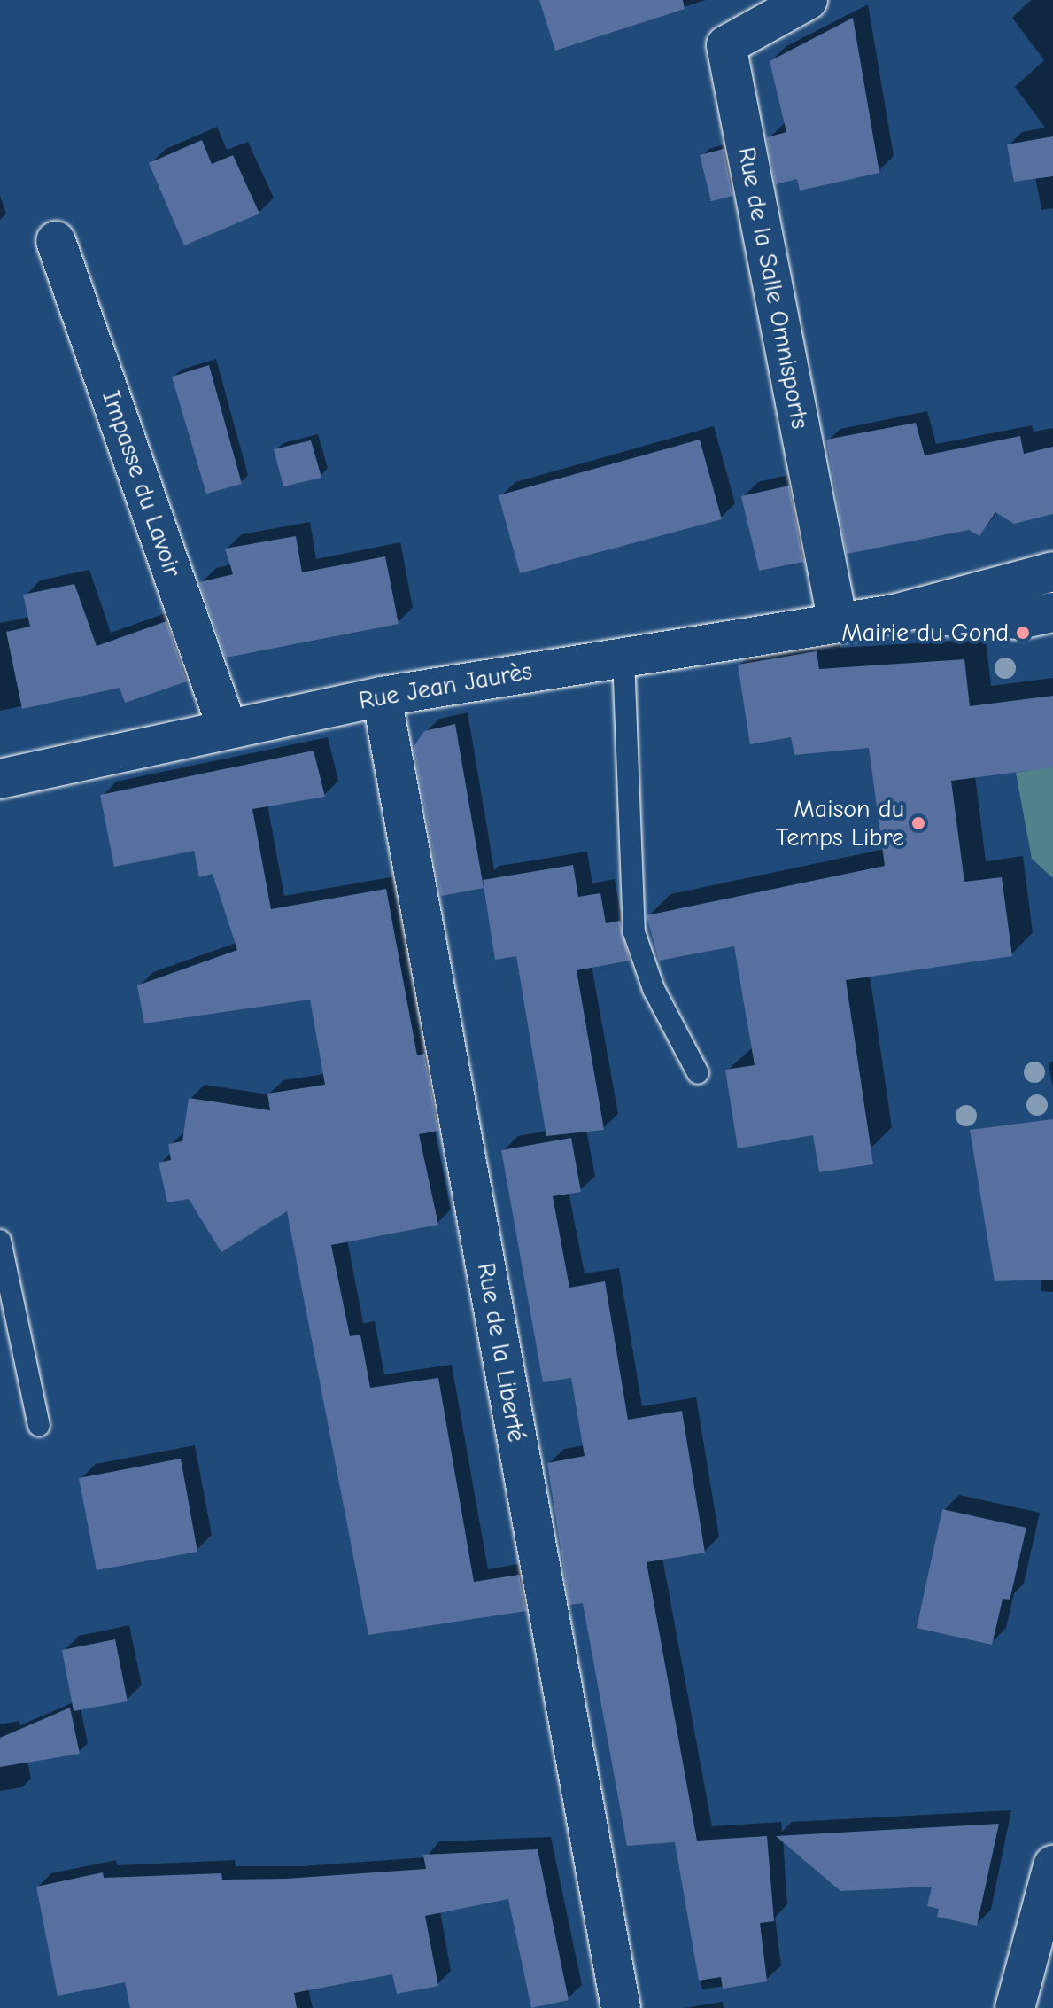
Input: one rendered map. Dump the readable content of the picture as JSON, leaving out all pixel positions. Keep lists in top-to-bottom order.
{
  "streets": {
    "street": [
      "Rue de la Salle Omnisports",
      "Impasse du Lavoir",
      "Rue Jean Jaurès",
      "Rue de la Liberté"
    ]
  },
  "crossings": [
    ["Rue de la Salle Omnisports", "Rue Jean Jaurès"],
    ["Impasse du Lavoir", "Rue Jean Jaurès"],
    ["Rue Jean Jaurès", "Rue de la Liberté"]
  ],
  "places": ["Mairie du Gond", "Maison du Temps Libre"]
}
